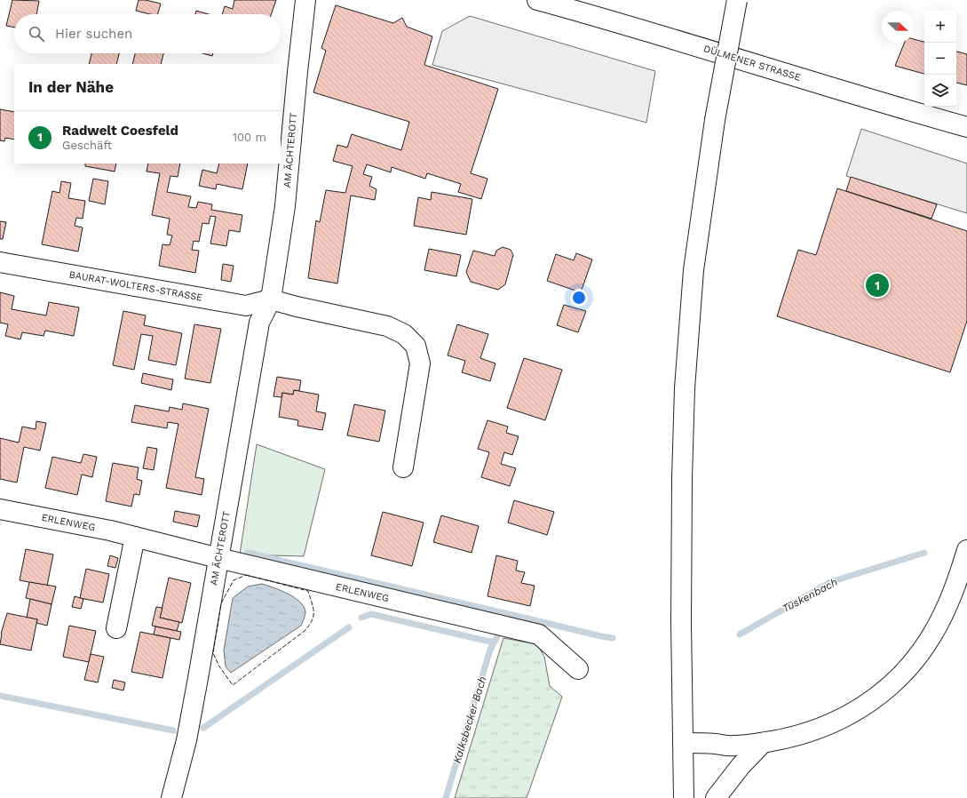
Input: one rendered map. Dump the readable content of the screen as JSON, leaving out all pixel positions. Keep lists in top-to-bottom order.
{
  "streets": {
    "street": [
      "DÜLMENER STRASSE",
      "AM ÄCHTEROTT",
      "BAURAT-WOLTERS-STRASSE",
      "ERLENWEG"
    ]
  },
  "crossings": [
    ["AM ÄCHTEROTT", "BAURAT-WOLTERS-STRASSE"],
    ["AM ÄCHTEROTT", "ERLENWEG"]
  ],
  "water": ["Tüskenbach", "Kalksbecker Bach"],
  "north": "right",
  "page": {
    "map_buttons": ["+", "−"],
    "search": "Hier suchen",
    "heading": "In der Nähe",
    "list": [
      {
        "mark": "1",
        "name": "Radwelt Coesfeld",
        "note": "Geschäft",
        "value": "100 m"
      }
    ],
    "pins": "1"
  }
}
